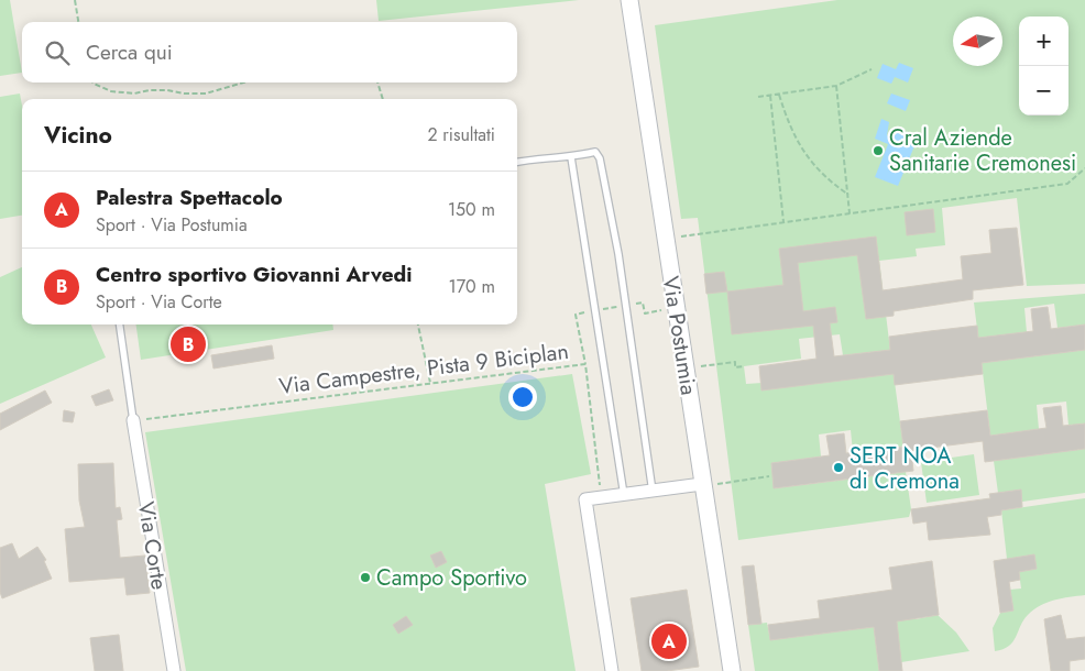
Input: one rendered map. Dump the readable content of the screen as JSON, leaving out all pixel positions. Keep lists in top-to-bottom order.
{
  "streets": {
    "street": ["Via Postumia", "Via Corte"],
    "path": ["Via Campestre, Pista 9 Biciplan"]
  },
  "crossings": [
    ["Via Campestre, Pista 9 Biciplan", "Via Corte"]
  ],
  "places": ["Cral Aziende Sanitarie Cremonesi", "SERT NOA di Cremona", "Campo Sportivo"],
  "north": "left",
  "page": {
    "map_buttons": ["+", "−"],
    "search": "Cerca qui",
    "heading": ["Vicino", "2 risultati"],
    "list": [
      {
        "mark": "A",
        "name": "Palestra Spettacolo",
        "note": "Sport · Via Postumia",
        "value": "150 m"
      },
      {
        "mark": "B",
        "name": "Centro sportivo Giovanni Arvedi",
        "note": "Sport · Via Corte",
        "value": "170 m"
      }
    ],
    "pins": ["B", "A"]
  }
}
